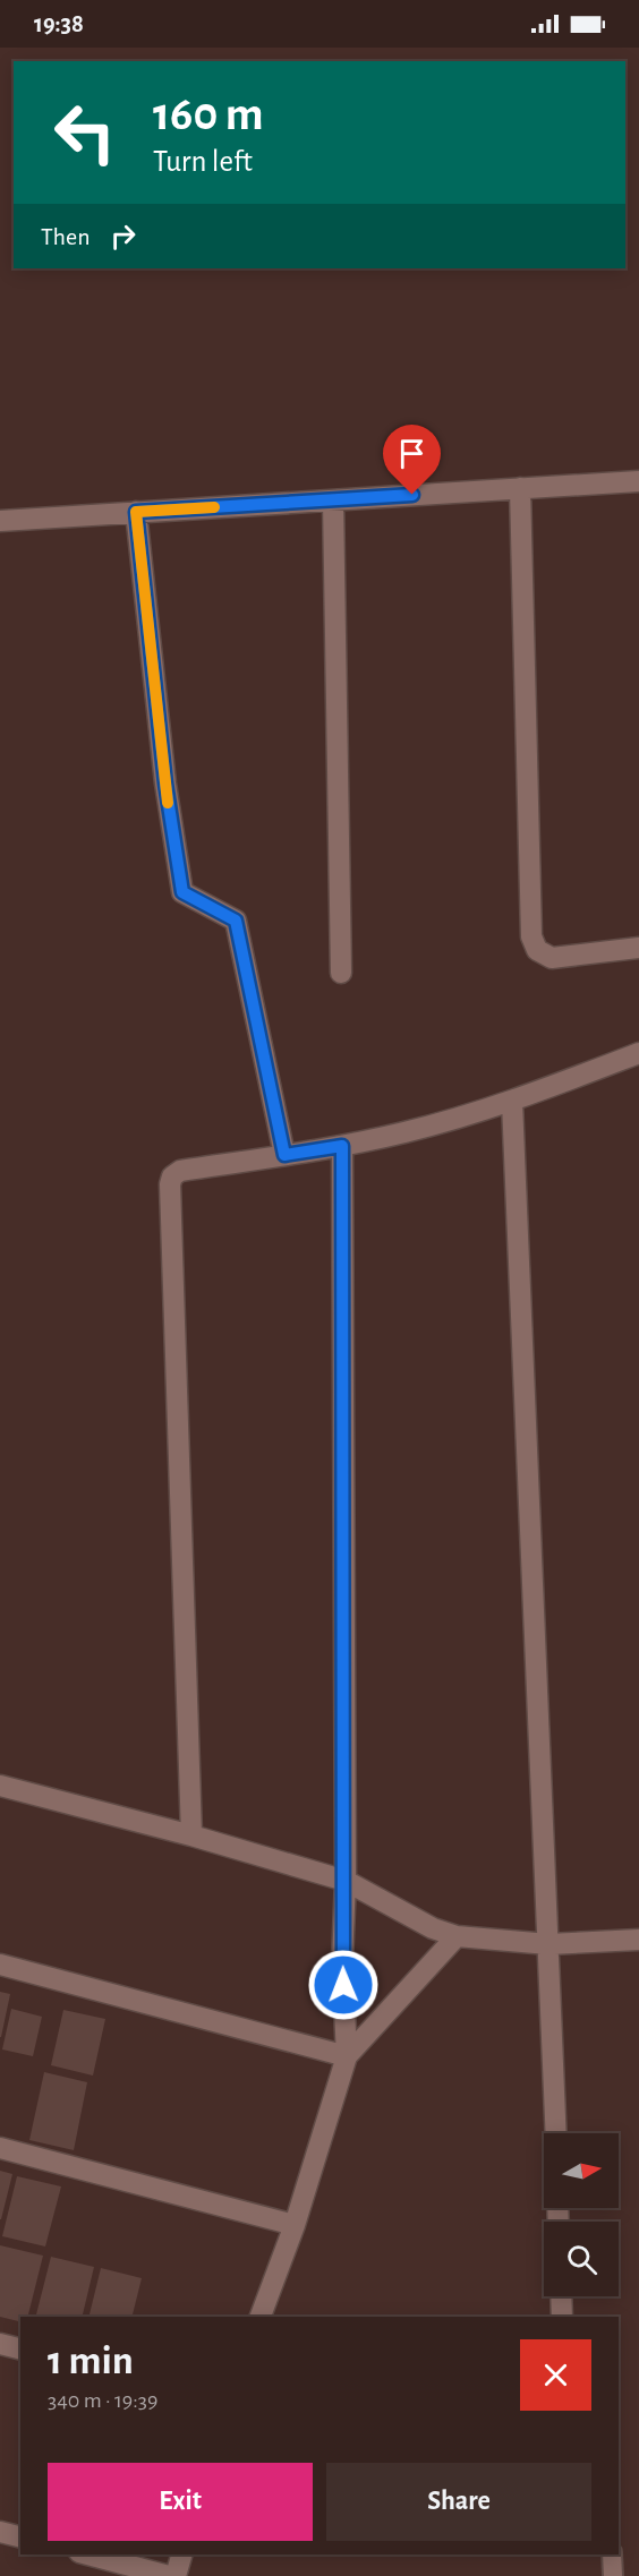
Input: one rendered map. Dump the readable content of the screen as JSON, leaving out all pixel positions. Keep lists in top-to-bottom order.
{
  "north": "right",
  "page": {
    "status": "19:38",
    "turn": ["160 m", "Turn left"],
    "then": "Then",
    "heading": ["1 min", "340 m · 19:39"],
    "buttons": ["Exit", "Share"]
  }
}
